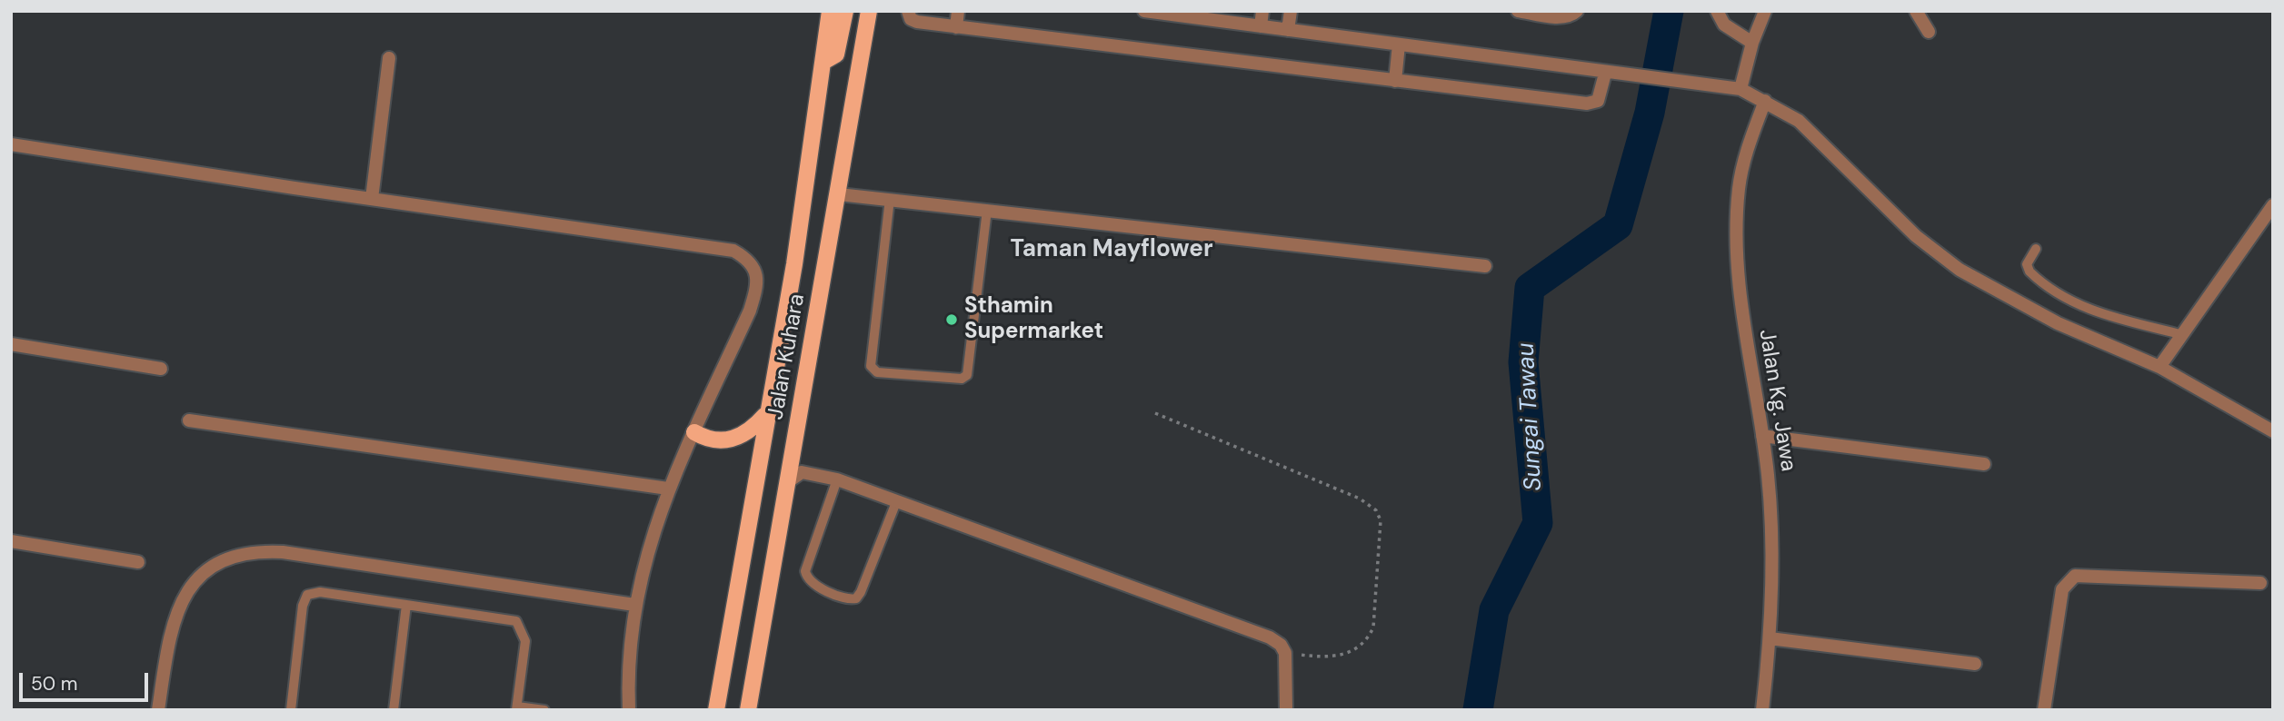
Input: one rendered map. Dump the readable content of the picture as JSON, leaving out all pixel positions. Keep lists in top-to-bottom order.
{
  "streets": {
    "main road": ["Jalan Kuhara"],
    "street": ["Jalan Kg. Jawa"]
  },
  "districts": ["Taman Mayflower"],
  "water": ["Sungai Tawau"],
  "places": ["Sthamin Supermarket"],
  "scale_bar": "50 m"
}
